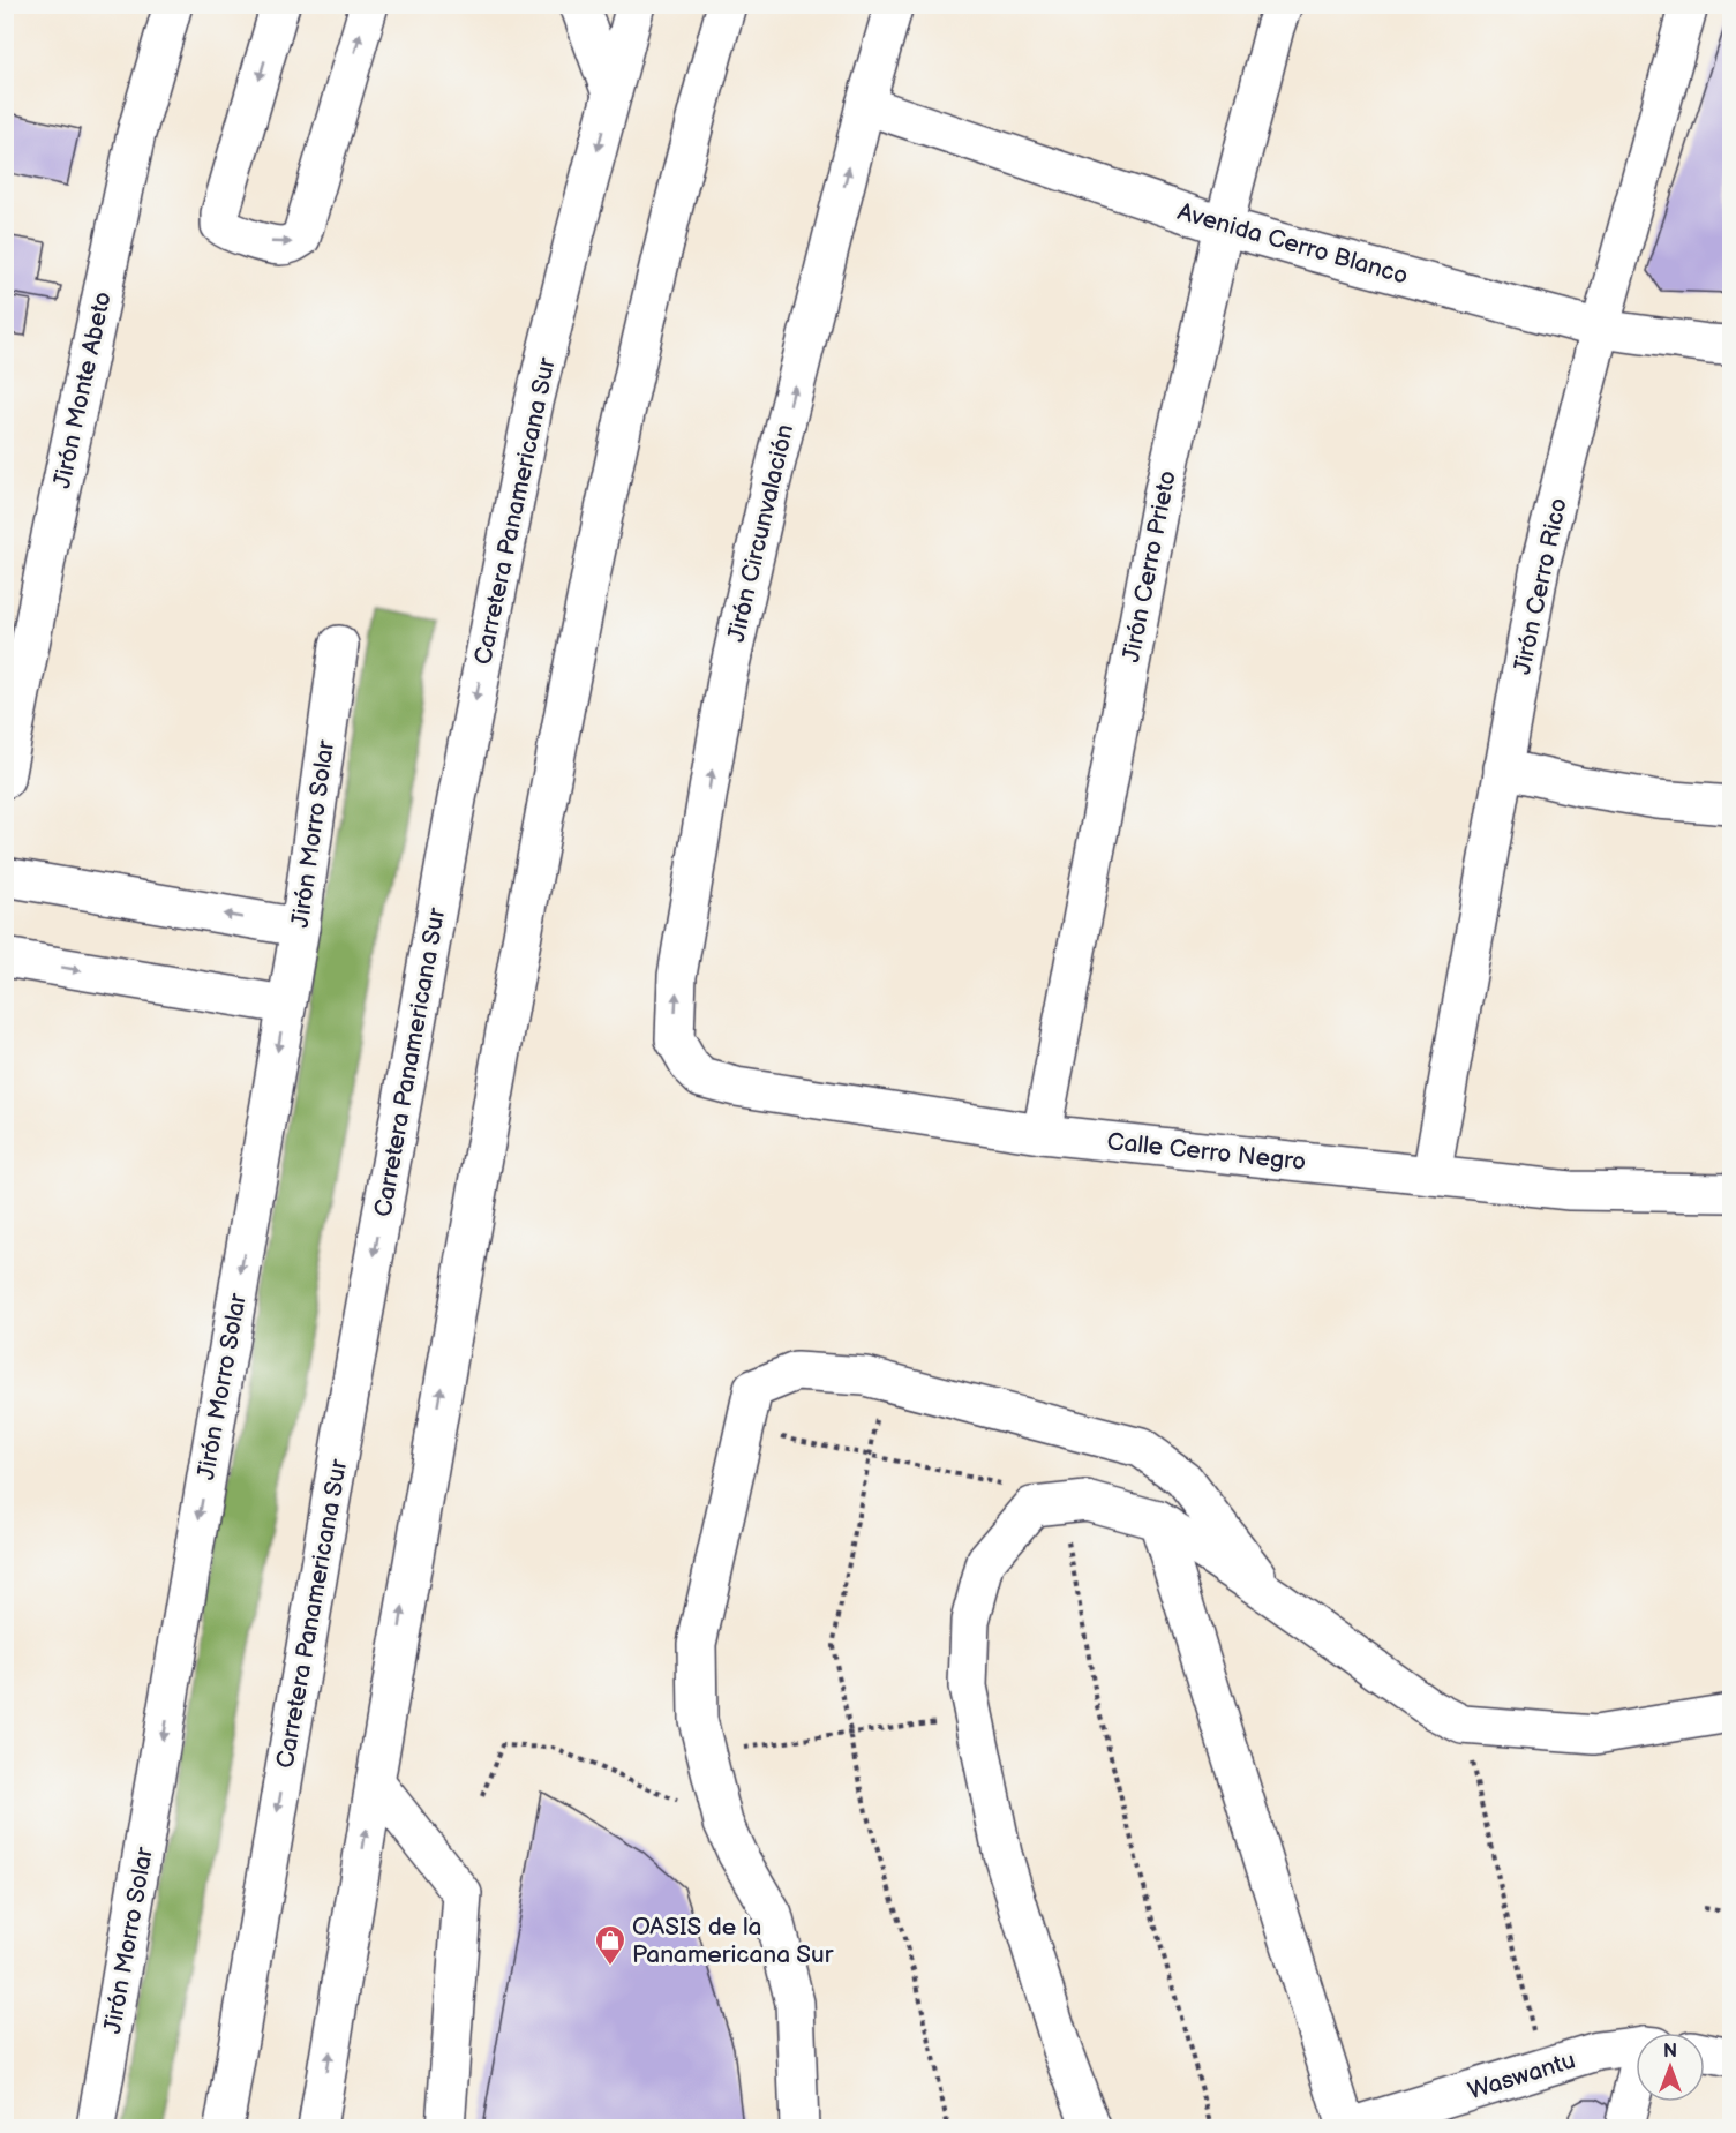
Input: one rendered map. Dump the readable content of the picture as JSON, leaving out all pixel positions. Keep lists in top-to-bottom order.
{
  "streets": {
    "main road": [
      "Avenida Cerro Blanco",
      "Jirón Monte Abeto",
      "Carretera Panamericana Sur",
      "Jirón Circunvalación",
      "Jirón Cerro Prieto",
      "Jirón Cerro Rico",
      "Jirón Morro Solar",
      "Calle Cerro Negro",
      "Waswantu"
    ]
  },
  "crossings": [
    ["Avenida Cerro Blanco", "Jirón Circunvalación"],
    ["Avenida Cerro Blanco", "Jirón Cerro Prieto"],
    ["Avenida Cerro Blanco", "Jirón Cerro Rico"],
    ["Jirón Circunvalación", "Calle Cerro Negro"],
    ["Jirón Cerro Prieto", "Calle Cerro Negro"],
    ["Jirón Cerro Rico", "Calle Cerro Negro"]
  ],
  "places": {
    "shop": ["OASIS de la Panamericana Sur"]
  },
  "north": "top"
}
